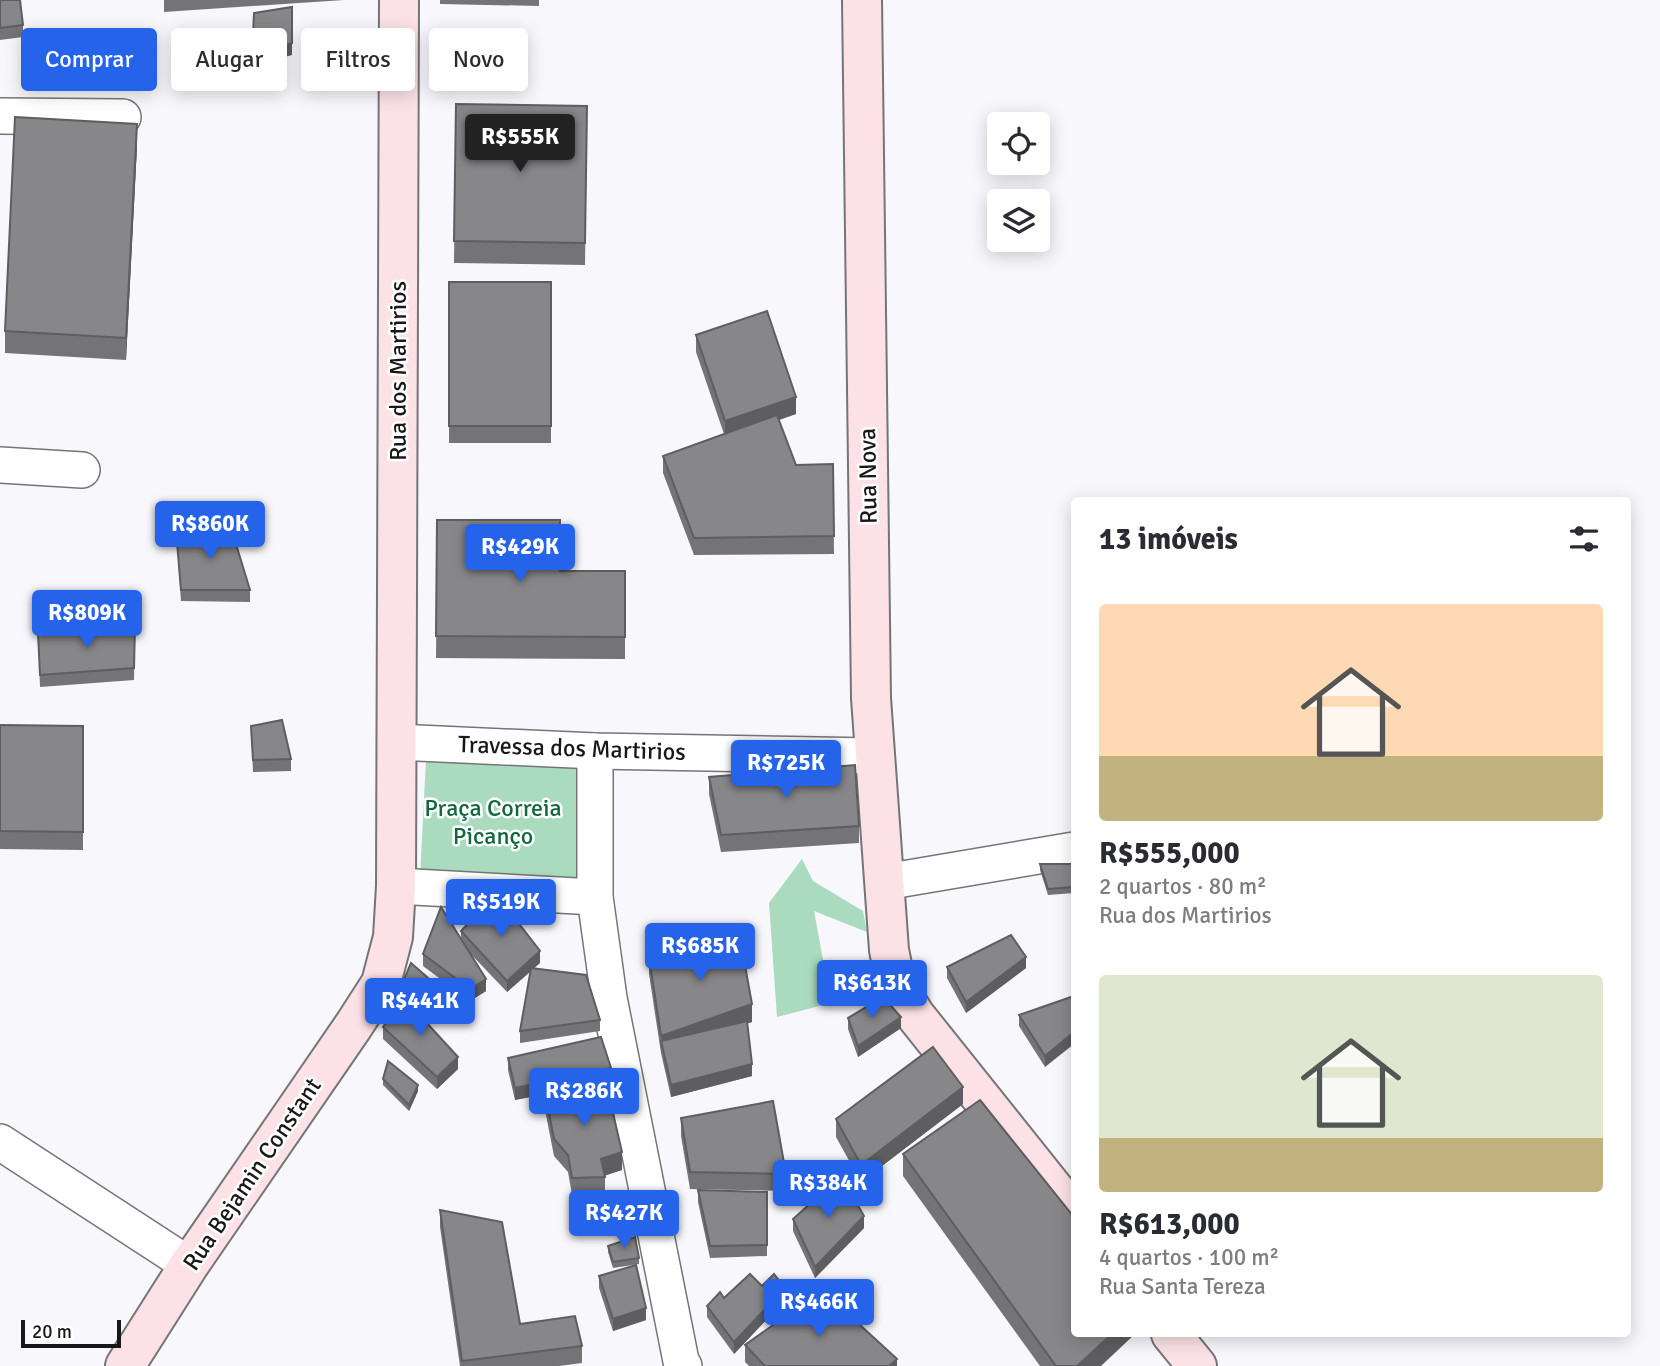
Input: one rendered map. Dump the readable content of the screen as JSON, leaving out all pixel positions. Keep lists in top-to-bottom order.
{
  "streets": {
    "street": [
      "Rua dos Martirios",
      "Rua Nova",
      "Travessa dos Martirios",
      "Rua Bejamin Constant"
    ]
  },
  "crossings": [
    ["Rua dos Martirios", "Travessa dos Martirios"],
    ["Rua dos Martirios", "Rua Bejamin Constant"],
    ["Rua Nova", "Travessa dos Martirios"]
  ],
  "parks": ["Praça Correia Picanço"],
  "scale_bar": "20 m",
  "page": {
    "chip": [
      "Comprar",
      "Alugar",
      "Filtros",
      "Novo"
    ],
    "price": [
      "R$555K",
      "R$860K",
      "R$429K",
      "R$809K",
      "R$725K",
      "R$519K",
      "R$685K",
      "R$613K",
      "R$441K",
      "R$286K",
      "R$384K",
      "R$427K",
      "R$466K"
    ],
    "heading": "13 imóveis",
    "list": [
      {
        "name": "R$555,000",
        "note": "2 quartos · 80 m² · Rua dos Martirios"
      },
      {
        "name": "R$613,000",
        "note": "4 quartos · 100 m² · Rua Santa Tereza"
      }
    ],
    "scale": "20 m"
  }
}
